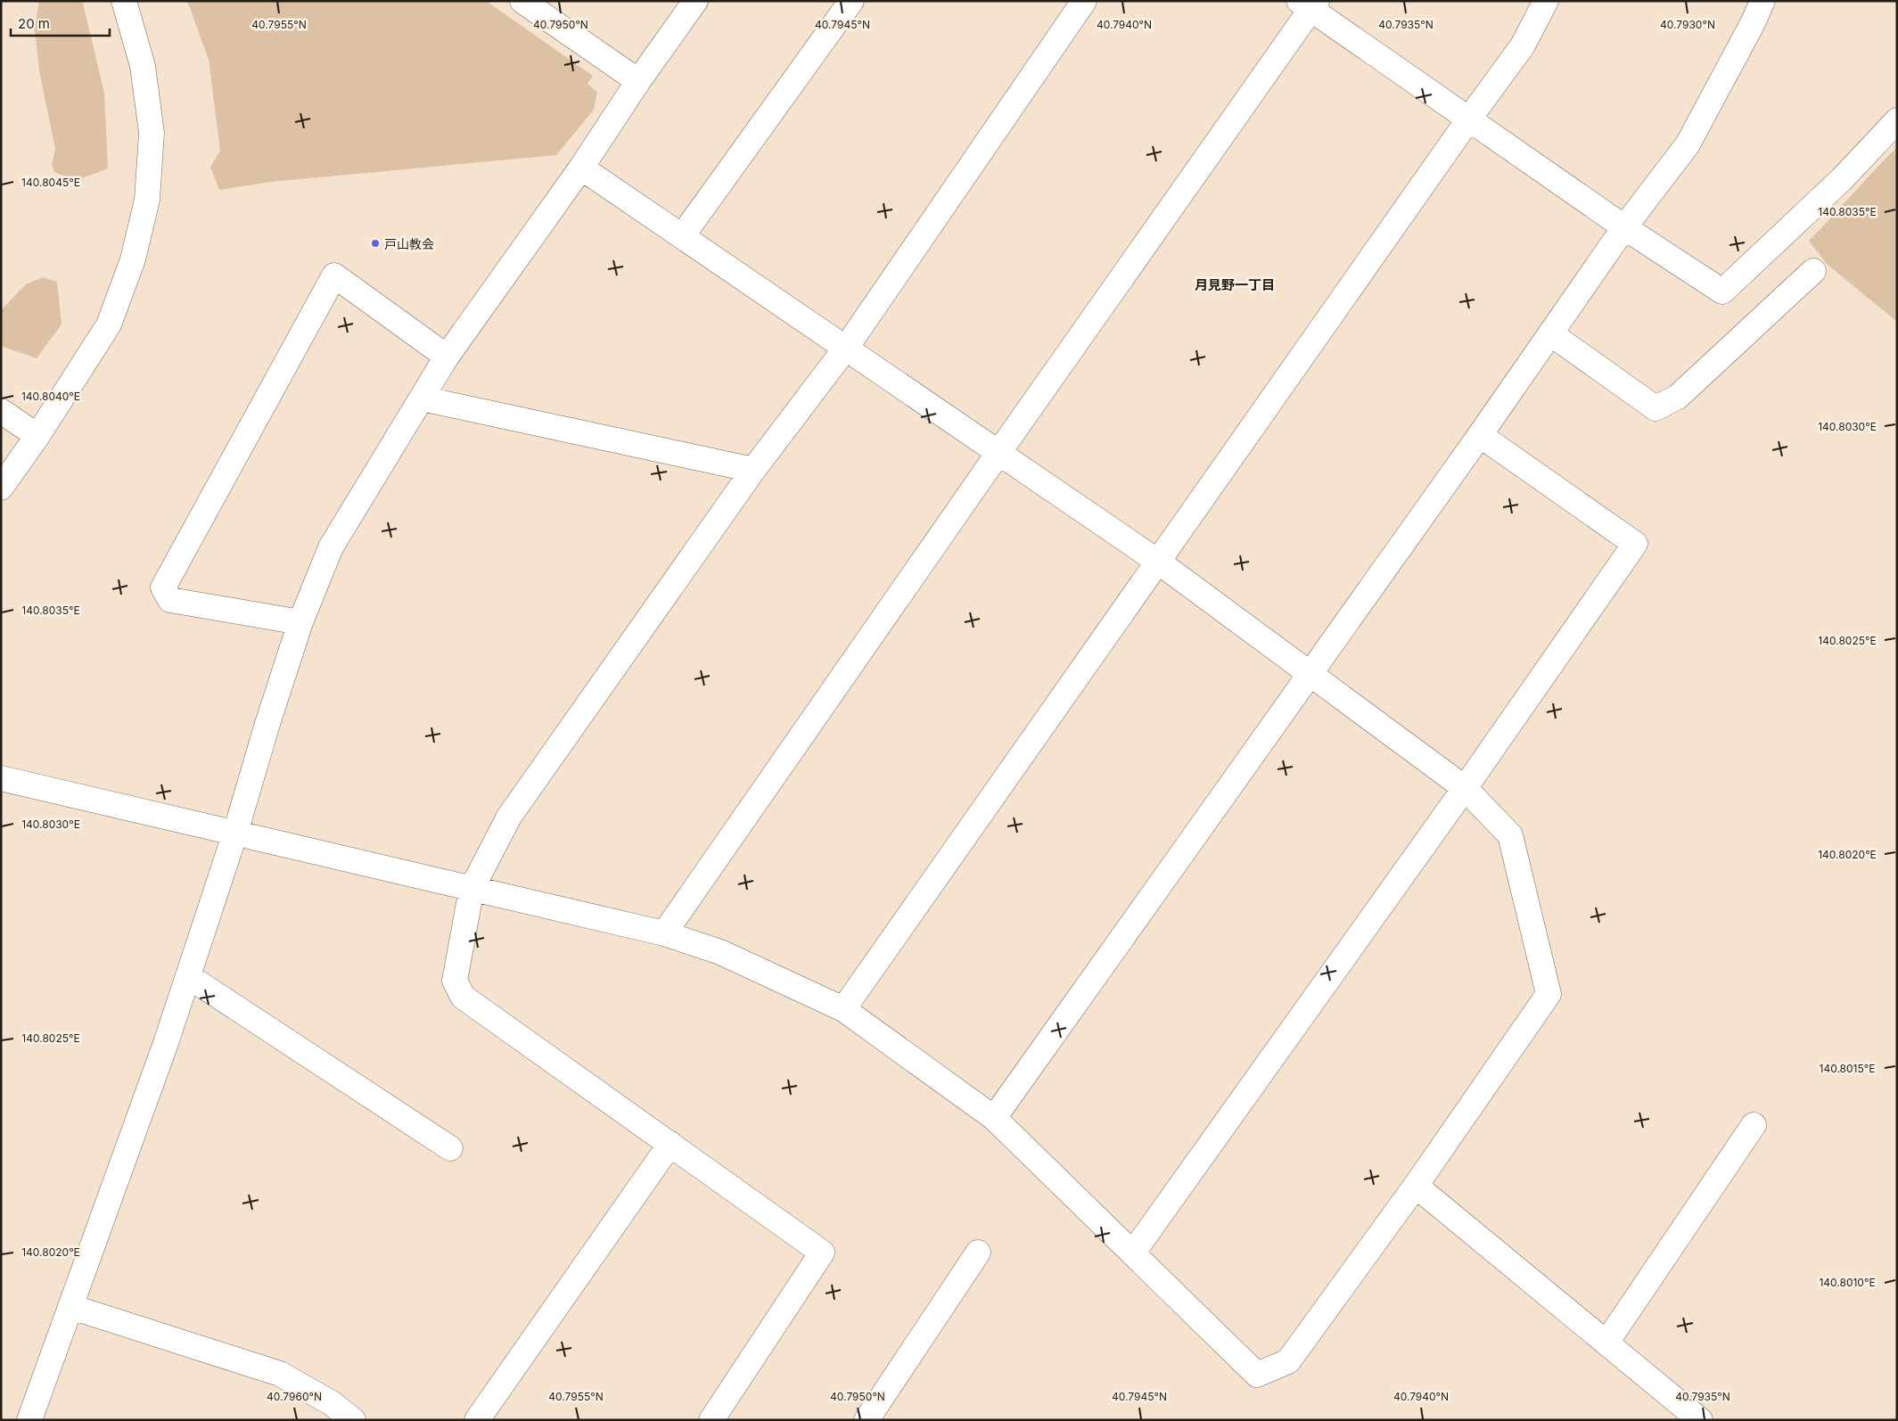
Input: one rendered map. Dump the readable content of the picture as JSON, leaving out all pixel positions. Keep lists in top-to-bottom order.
{
  "districts": ["月見野一丁目"],
  "places": ["戸山教会"],
  "scale_bar": "20 m",
  "coordinates": [
    "40.7955°N",
    "40.7950°N",
    "40.7945°N",
    "40.7940°N",
    "40.7935°N",
    "40.7930°N",
    "140.8045°E",
    "140.8035°E",
    "140.8040°E",
    "140.8030°E",
    "140.8025°E",
    "140.8020°E",
    "140.8015°E",
    "140.8010°E",
    "40.7960°N"
  ]
}
